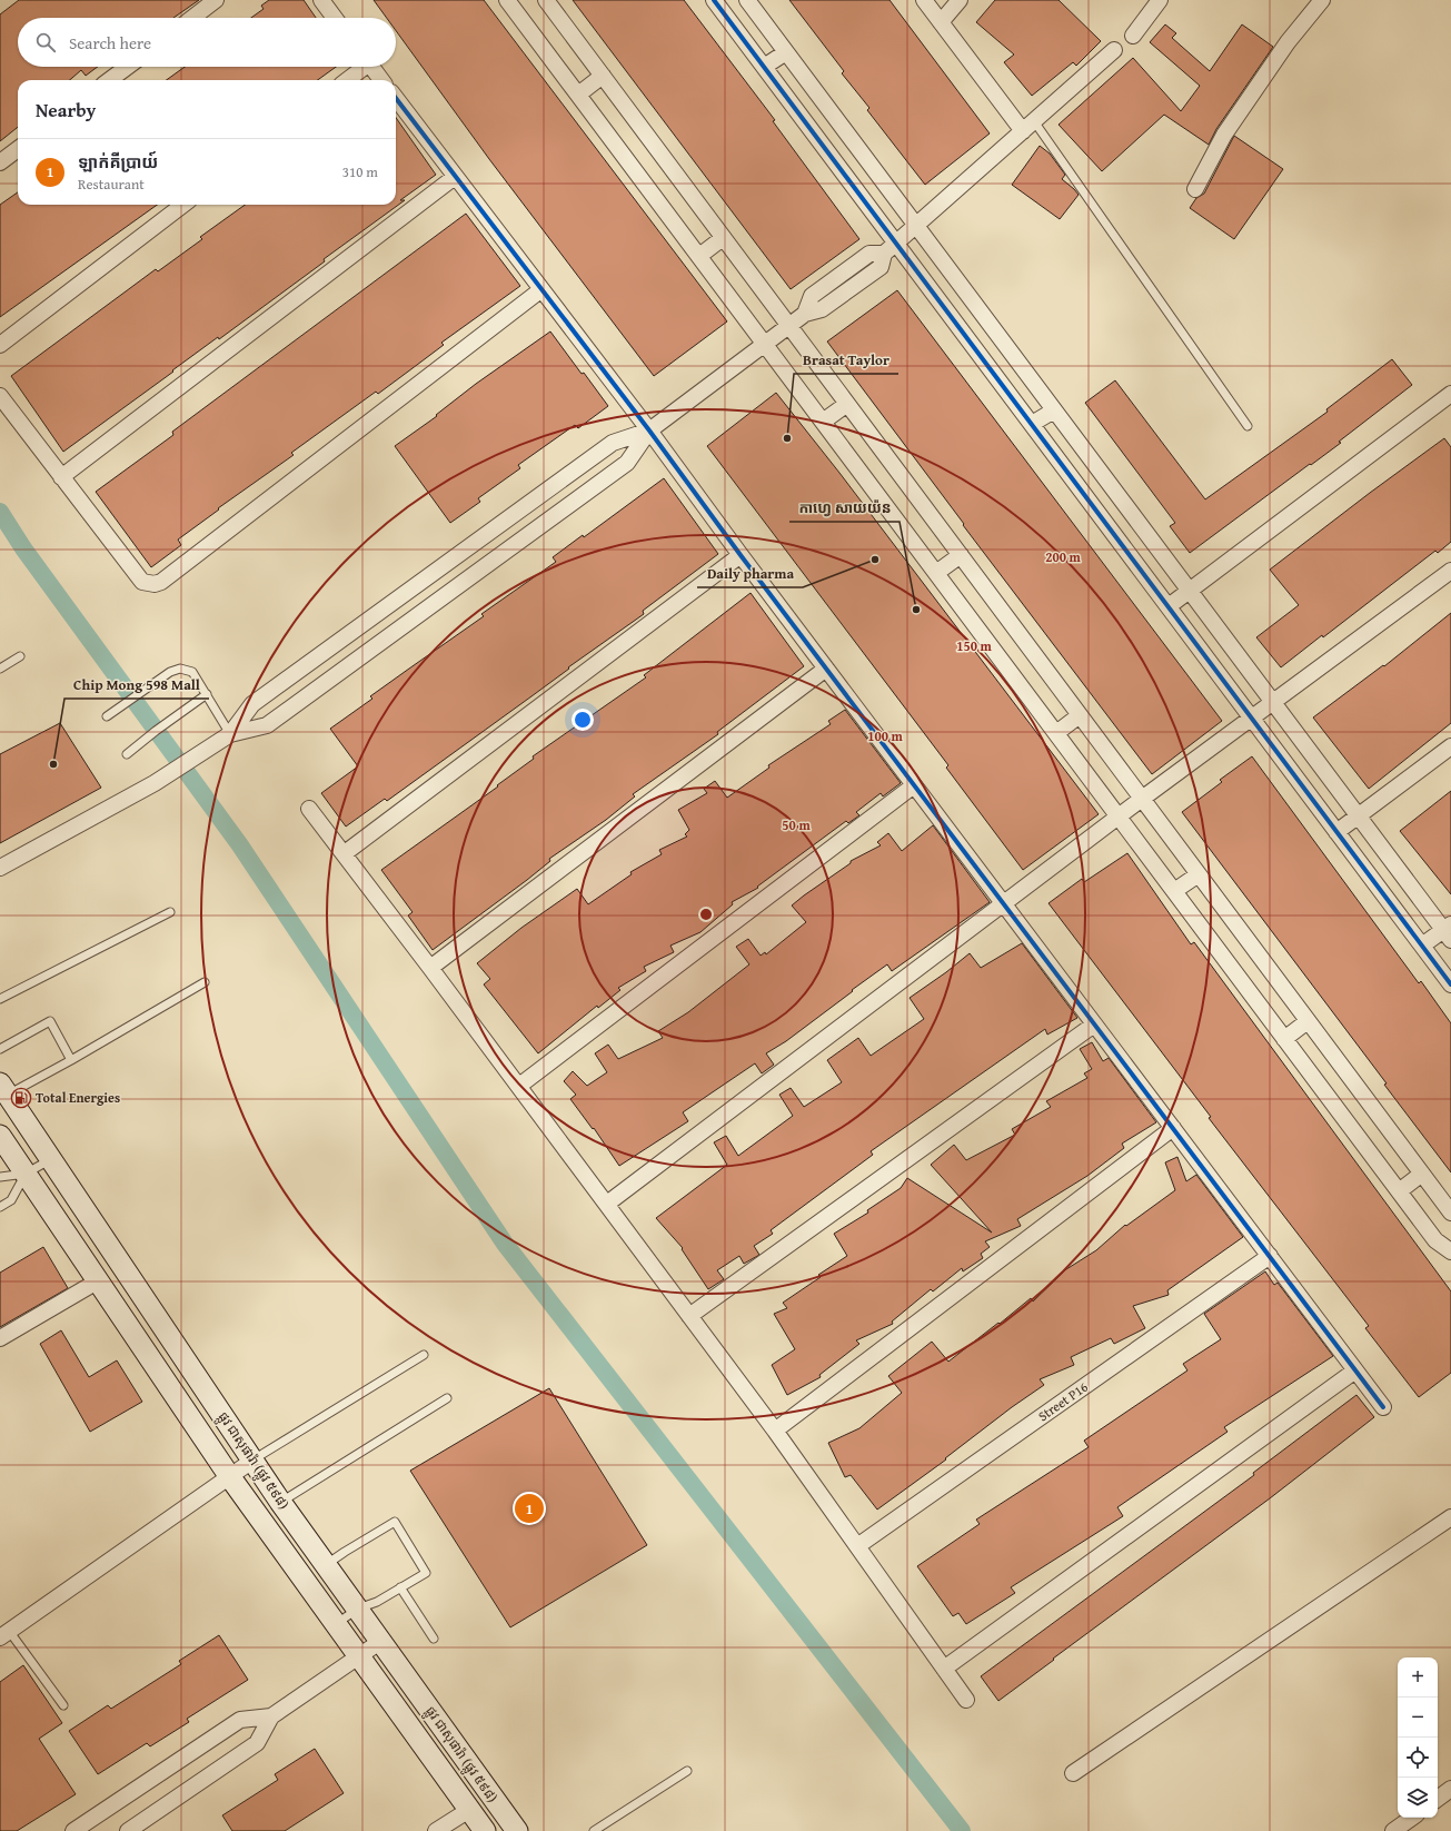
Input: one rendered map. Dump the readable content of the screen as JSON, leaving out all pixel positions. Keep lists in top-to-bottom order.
{
  "streets": {
    "main road": ["ផ្លូវ ជាសុផារ៉ា (ផ្លូវ ៥៩៨)"],
    "street": ["Street P16"]
  },
  "places": {
    "other": [
      "Brasat Taylor",
      "Daily pharma",
      "កាហ្វេ សាយយ៉ន",
      "Chip Mong 598 Mall"
    ],
    "fuel station": ["Total Energies"]
  },
  "page": {
    "search": "Search here",
    "heading": "Nearby",
    "list": [
      {
        "mark": "1",
        "name": "ឡាក់គីប្រាយ៍",
        "note": "Restaurant",
        "value": "310 m"
      }
    ],
    "pins": "1",
    "map_buttons": ["+", "−"]
  },
  "rings": [
    "200 m",
    "150 m",
    "100 m",
    "50 m"
  ]
}
